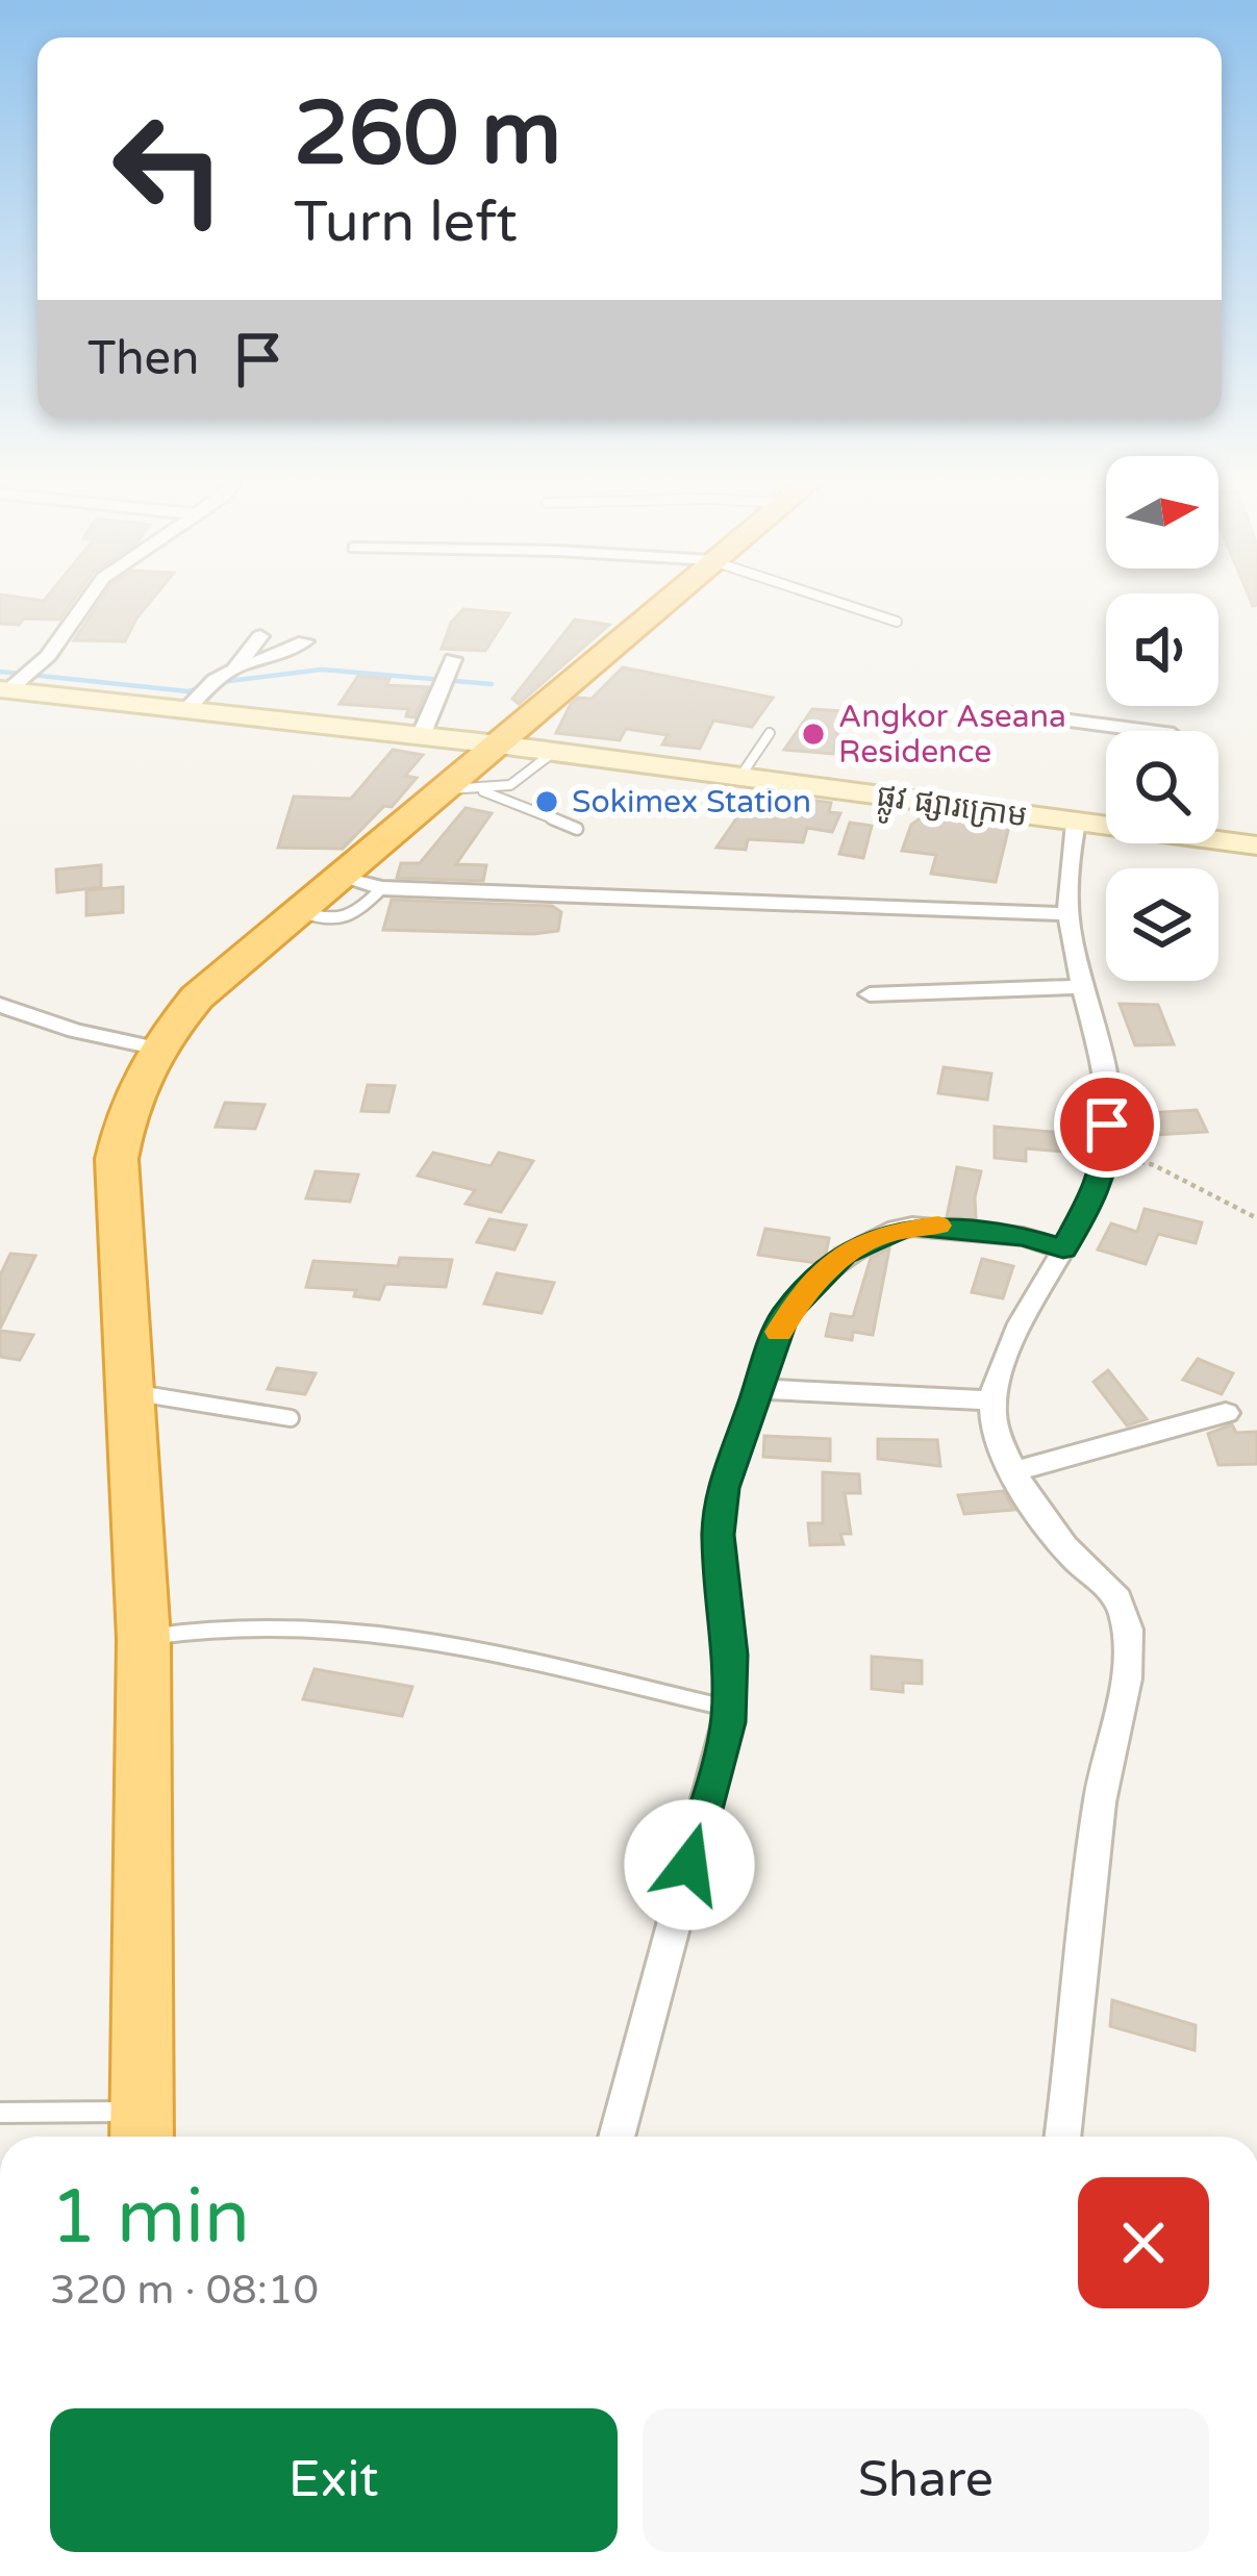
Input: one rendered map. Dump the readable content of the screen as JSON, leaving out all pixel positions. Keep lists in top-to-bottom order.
{
  "streets": {
    "main road": ["ផ្លូវ ផ្សារក្រោម"]
  },
  "places": ["Angkor Aseana Residence", "Sokimex Station"],
  "north": "right",
  "page": {
    "turn": ["260 m", "Turn left"],
    "then": "Then",
    "heading": ["1 min", "320 m · 08:10"],
    "buttons": ["Exit", "Share"]
  }
}
